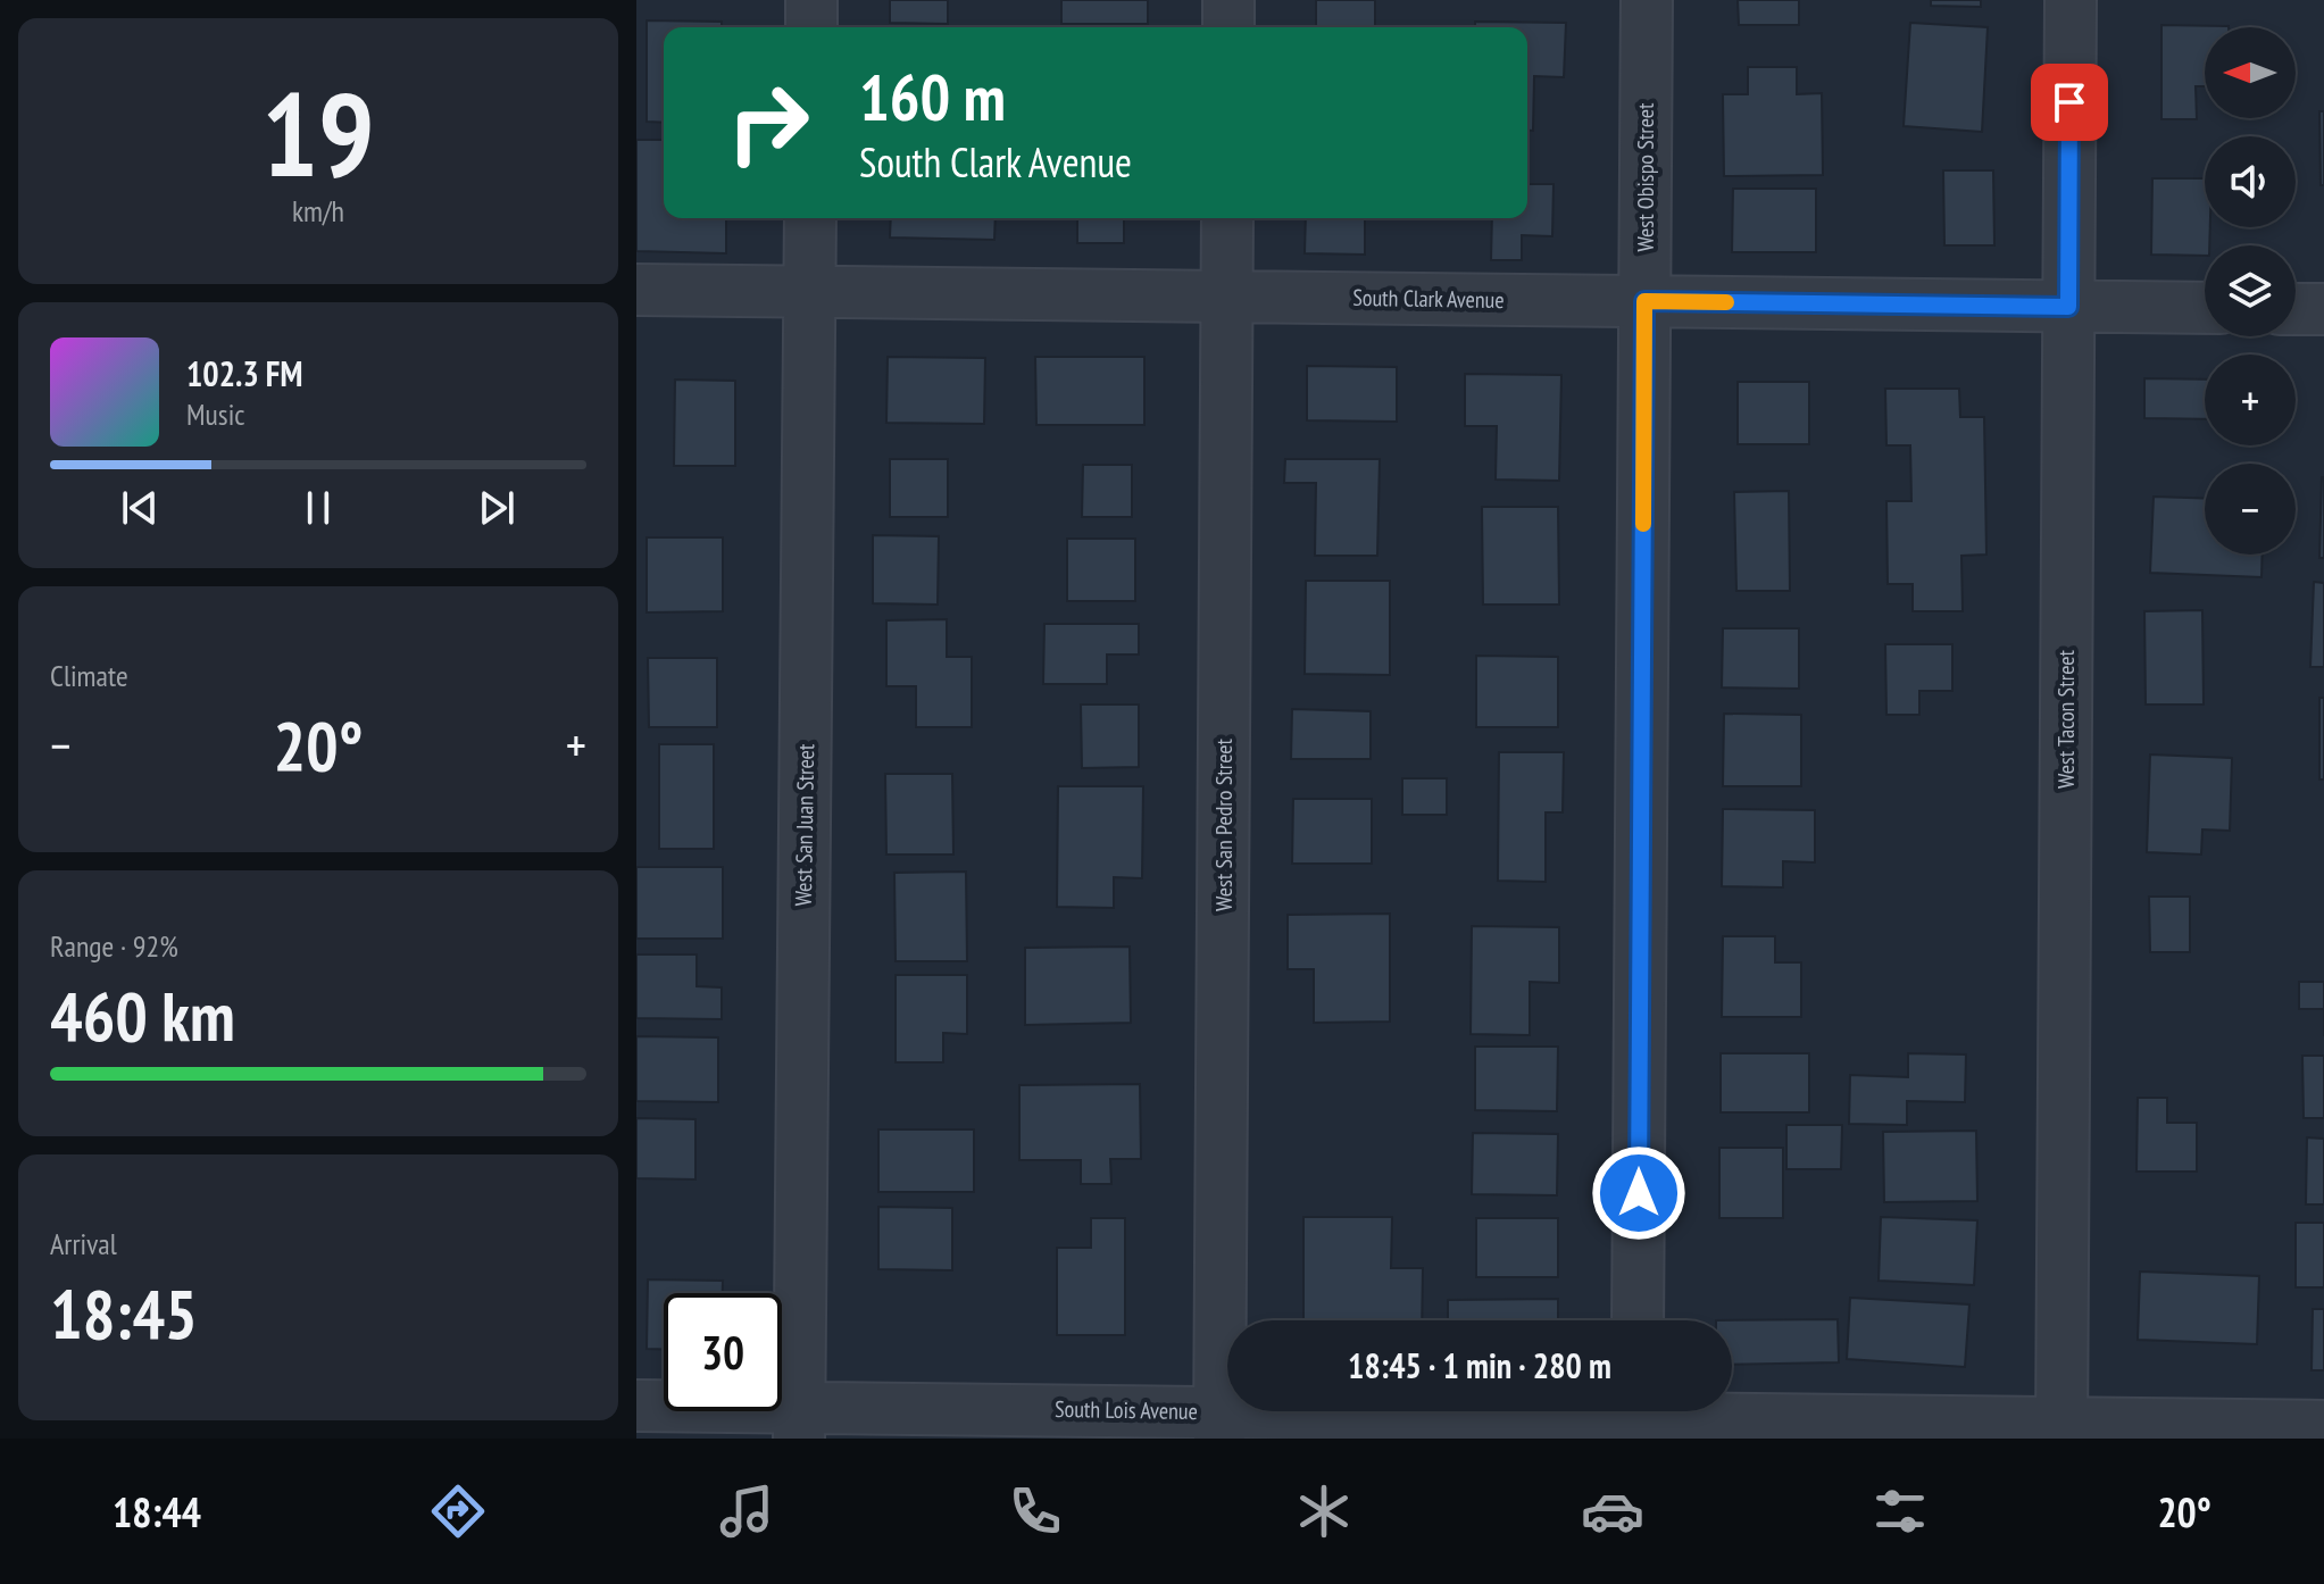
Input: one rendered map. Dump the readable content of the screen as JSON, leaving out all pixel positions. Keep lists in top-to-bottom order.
{
  "streets": {
    "street": [
      "West Obispo Street",
      "South Clark Avenue",
      "West Tacon Street",
      "West San Juan Street",
      "West San Pedro Street",
      "South Lois Avenue"
    ]
  },
  "crossings": [
    ["West Obispo Street", "South Clark Avenue"],
    ["South Clark Avenue", "West Tacon Street"],
    ["South Clark Avenue", "West San Juan Street"],
    ["South Clark Avenue", "West San Pedro Street"],
    ["West Tacon Street", "South Lois Avenue"],
    ["West San Juan Street", "South Lois Avenue"],
    ["West San Pedro Street", "South Lois Avenue"]
  ],
  "north": "left",
  "page": {
    "tile": [
      ["19", "km/h"],
      "Climate",
      ["Range · 92%", "460 km"],
      ["Arrival", "18:45"]
    ],
    "map_buttons": ["+", "−"],
    "turn": ["160 m", "South Clark Avenue"],
    "song": ["102.3 FM", "Music"],
    "heat": ["−", "20°", "+"],
    "limit": "30",
    "trip": "18:45 · 1 min · 280 m",
    "tabs": ["18:44", "20°"]
  }
}
